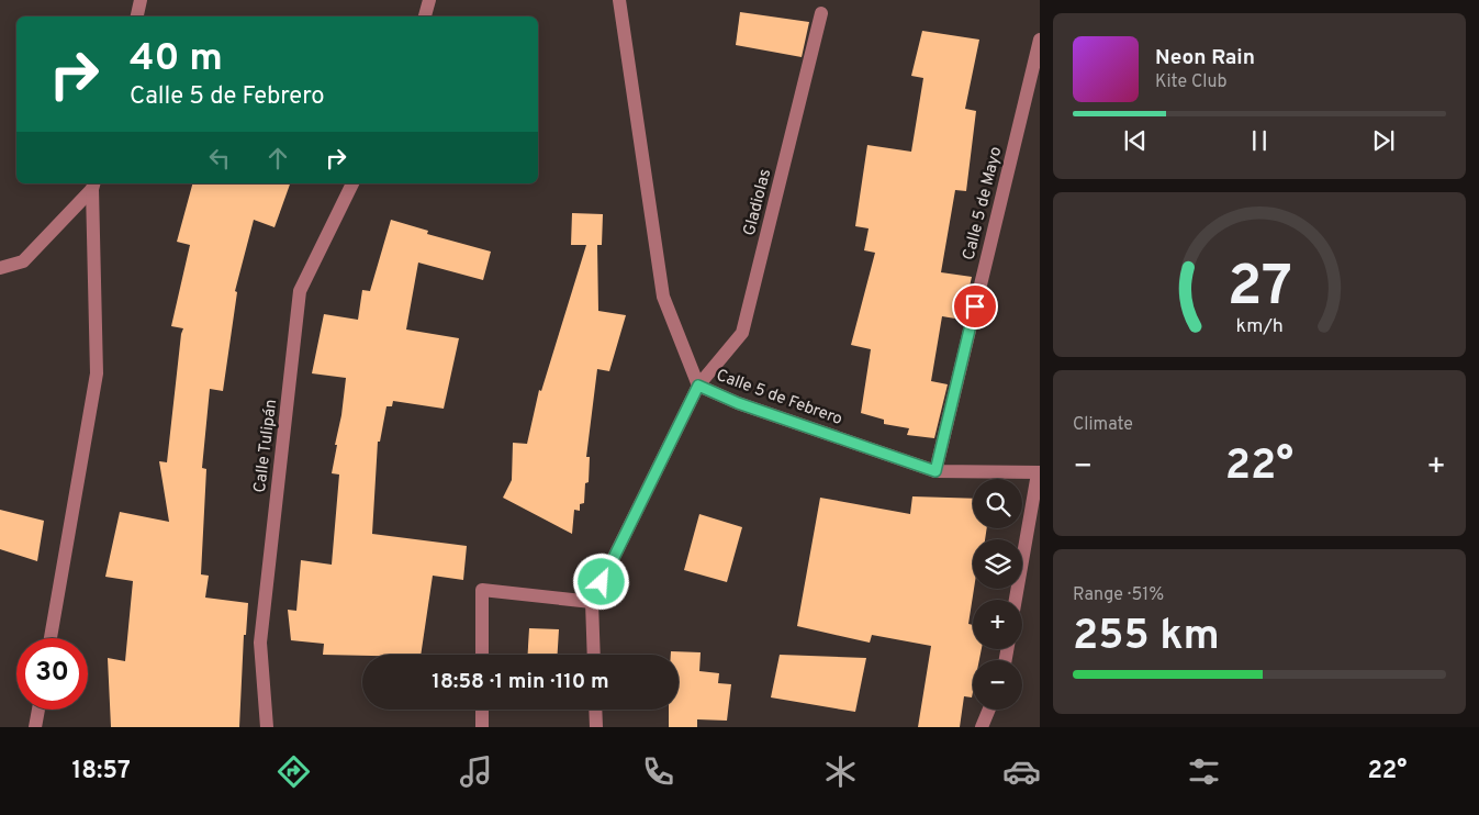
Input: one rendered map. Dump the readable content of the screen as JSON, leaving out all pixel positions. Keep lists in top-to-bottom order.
{
  "streets": {
    "street": [
      "Gladiolas",
      "Calle 5 de Mayo",
      "Calle 5 de Febrero",
      "Calle Tulipán"
    ]
  },
  "crossings": [
    ["Gladiolas", "Calle 5 de Febrero"],
    ["Calle 5 de Mayo", "Calle 5 de Febrero"]
  ],
  "page": {
    "turn": ["40 m", "Calle 5 de Febrero"],
    "song": ["Neon Rain", "Kite Club"],
    "tile": [
      "Climate",
      ["Range · 51%", "255 km"]
    ],
    "heat": ["−", "22°", "+"],
    "map_buttons": ["+", "−"],
    "limit": "30",
    "trip": "18:58 · 1 min · 110 m",
    "tabs": ["18:57", "22°"],
    "gauge": ["27", "km/h"]
  }
}
